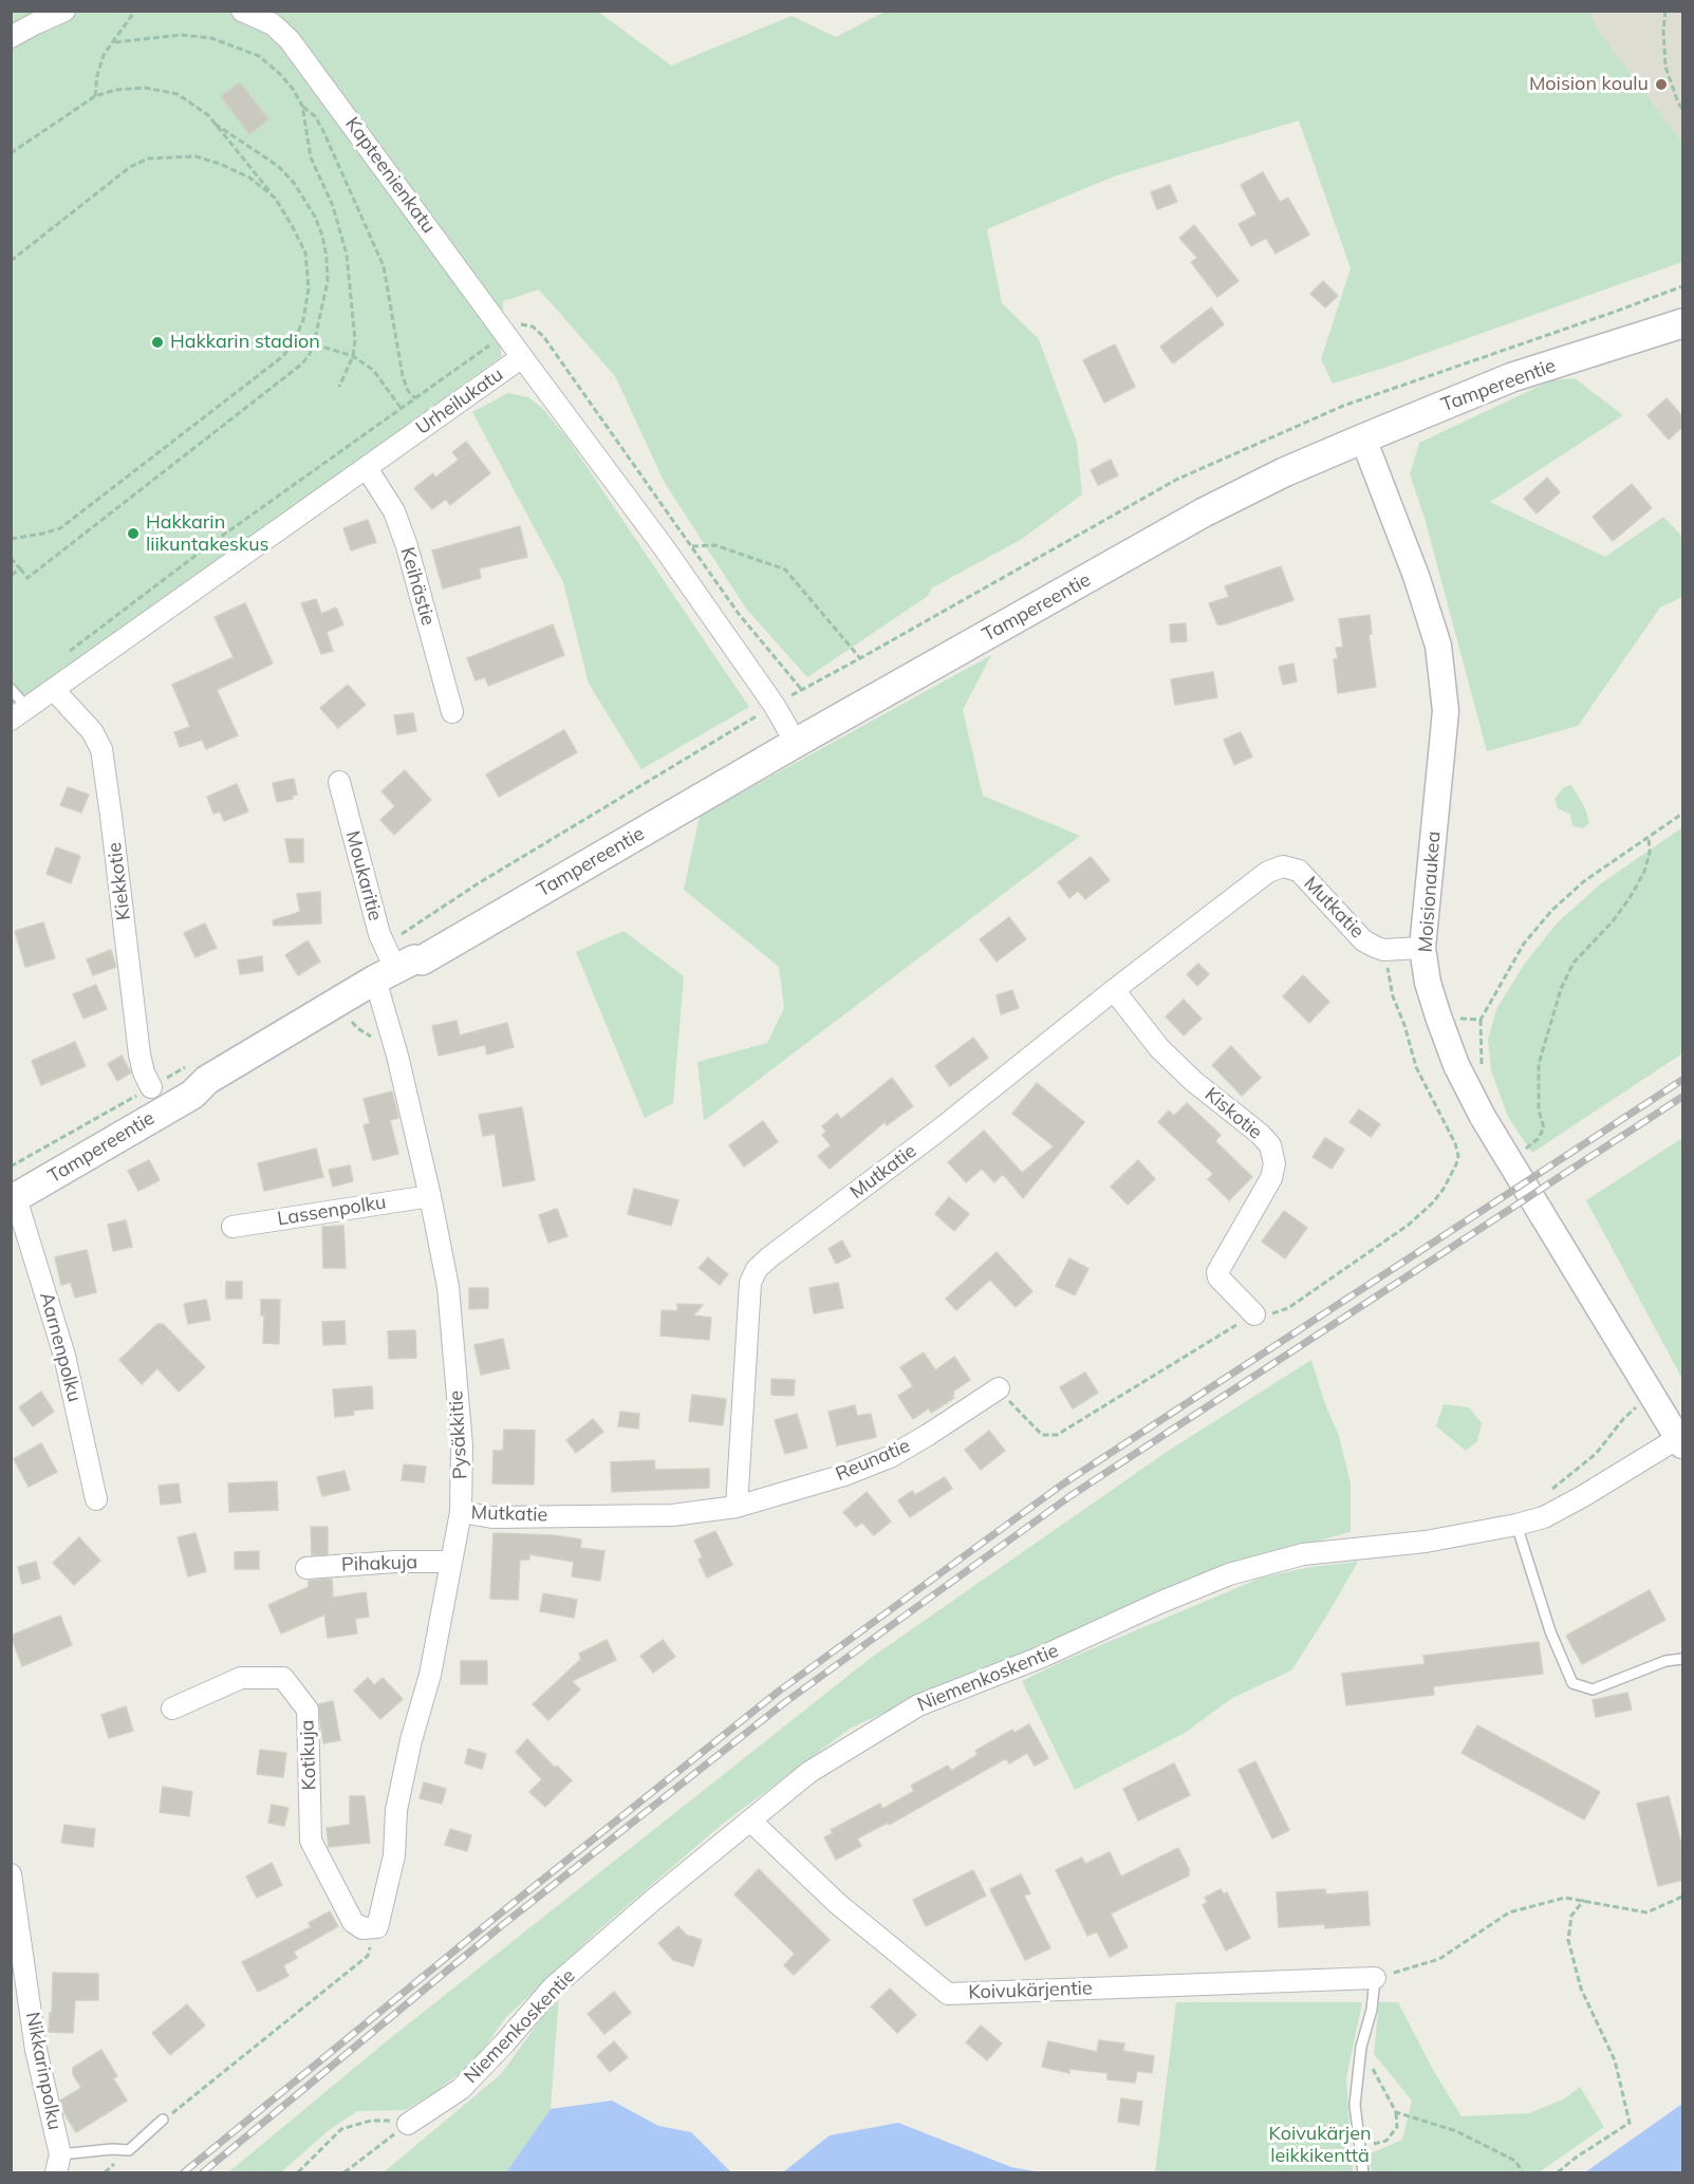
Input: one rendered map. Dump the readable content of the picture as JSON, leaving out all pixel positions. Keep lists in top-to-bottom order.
{
  "streets": {
    "main road": ["Tampereentie"],
    "street": [
      "Kapteenienkatu",
      "Urheilukatu",
      "Keihästie",
      "Moukaritie",
      "Kiekkotie",
      "Moisionaukea",
      "Mutkatie",
      "Kiskotie",
      "Lassenpolku",
      "Aarnenpolku",
      "Pysäkkitie",
      "Reunatie",
      "Pihakuja",
      "Niemenkoskentie",
      "Kotikuja",
      "Koivukärjentie",
      "Nikkarinpolku"
    ]
  },
  "crossings": [
    ["Kapteenienkatu", "Urheilukatu"],
    ["Tampereentie", "Urheilukatu"],
    ["Tampereentie", "Moukaritie"],
    ["Tampereentie", "Moisionaukea"],
    ["Tampereentie", "Aarnenpolku"],
    ["Tampereentie", "Pysäkkitie"],
    ["Urheilukatu", "Keihästie"],
    ["Urheilukatu", "Kiekkotie"],
    ["Moukaritie", "Pysäkkitie"],
    ["Moisionaukea", "Mutkatie"],
    ["Moisionaukea", "Niemenkoskentie"],
    ["Mutkatie", "Kiskotie"],
    ["Mutkatie", "Pysäkkitie"],
    ["Mutkatie", "Reunatie"],
    ["Lassenpolku", "Pysäkkitie"],
    ["Pysäkkitie", "Pihakuja"],
    ["Pysäkkitie", "Kotikuja"],
    ["Niemenkoskentie", "Koivukärjentie"]
  ],
  "parks": ["Koivukärjen leikkikenttä"],
  "places": ["Moision koulu", "Hakkarin stadion", "Hakkarin liikuntakeskus"]
}
